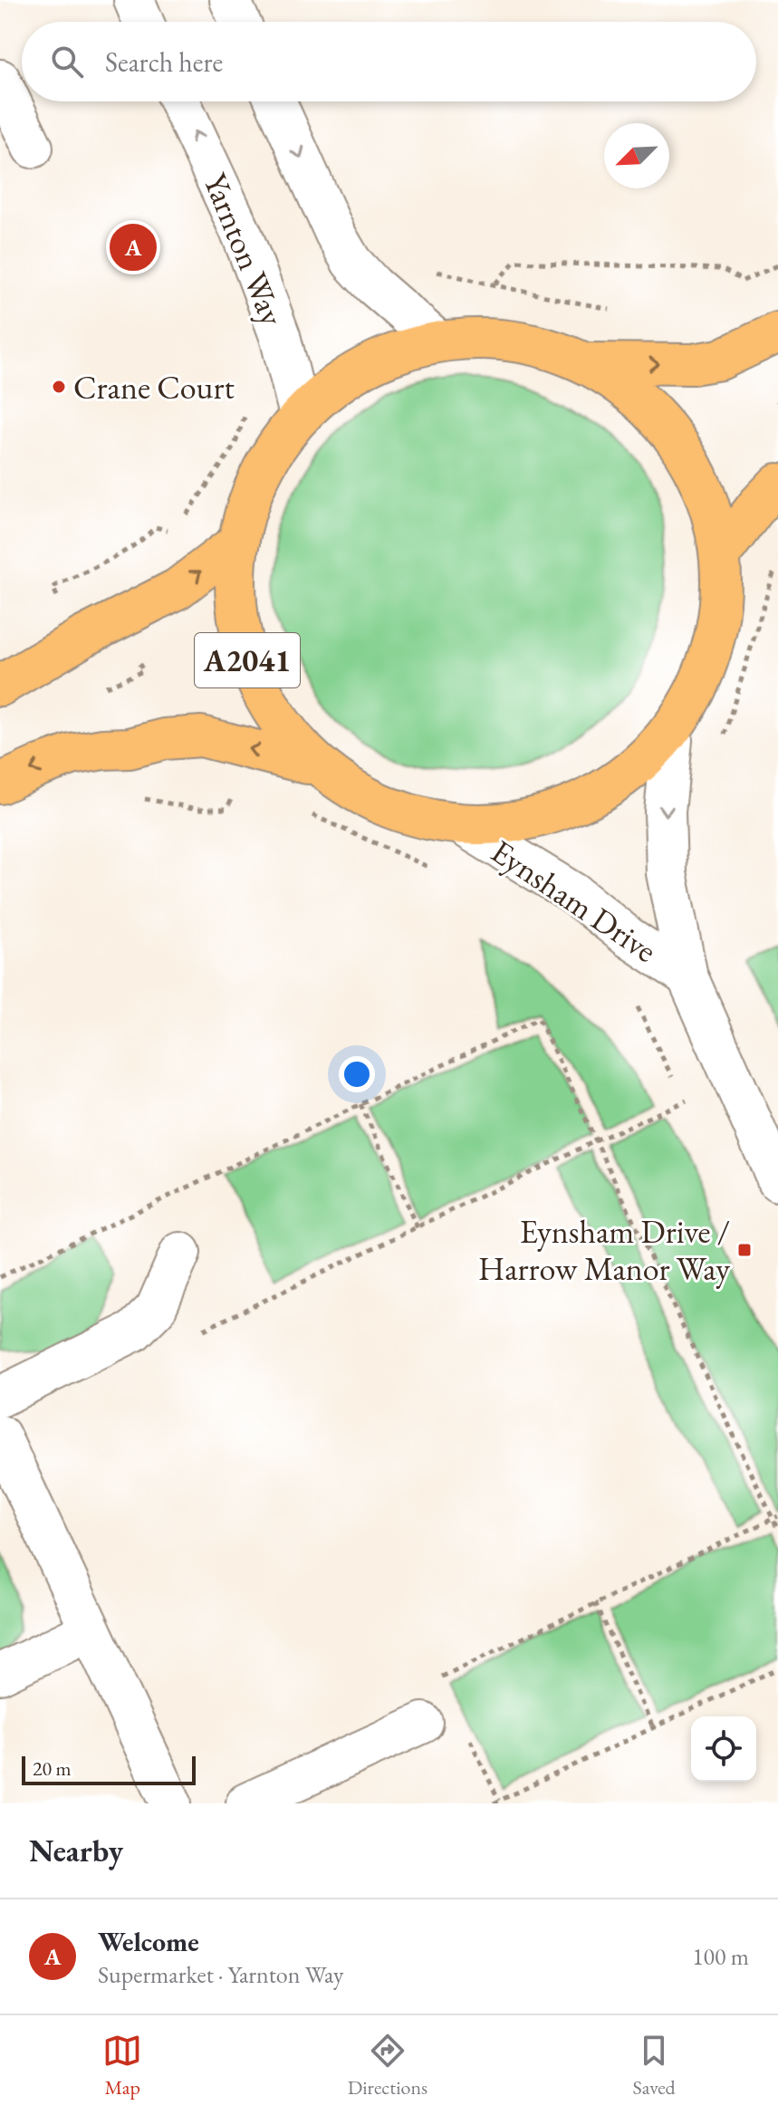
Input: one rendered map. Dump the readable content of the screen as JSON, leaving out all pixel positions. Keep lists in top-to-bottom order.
{
  "streets": {
    "main road": ["A2041"],
    "street": ["Yarnton Way", "Eynsham Drive"]
  },
  "crossings": [
    ["Yarnton Way", "A2041"],
    ["A2041", "Eynsham Drive"]
  ],
  "places": {
    "other": ["Crane Court"],
    "transit": ["Eynsham Drive / Harrow Manor Way"]
  },
  "scale_bar": "20 m",
  "north": "bottom left",
  "page": {
    "search": "Search here",
    "pins": "A",
    "scale": "20 m",
    "heading": "Nearby",
    "list": [
      {
        "mark": "A",
        "name": "Welcome",
        "note": "Supermarket · Yarnton Way",
        "value": "100 m"
      }
    ],
    "nav": ["Map", "Directions", "Saved"]
  }
}
